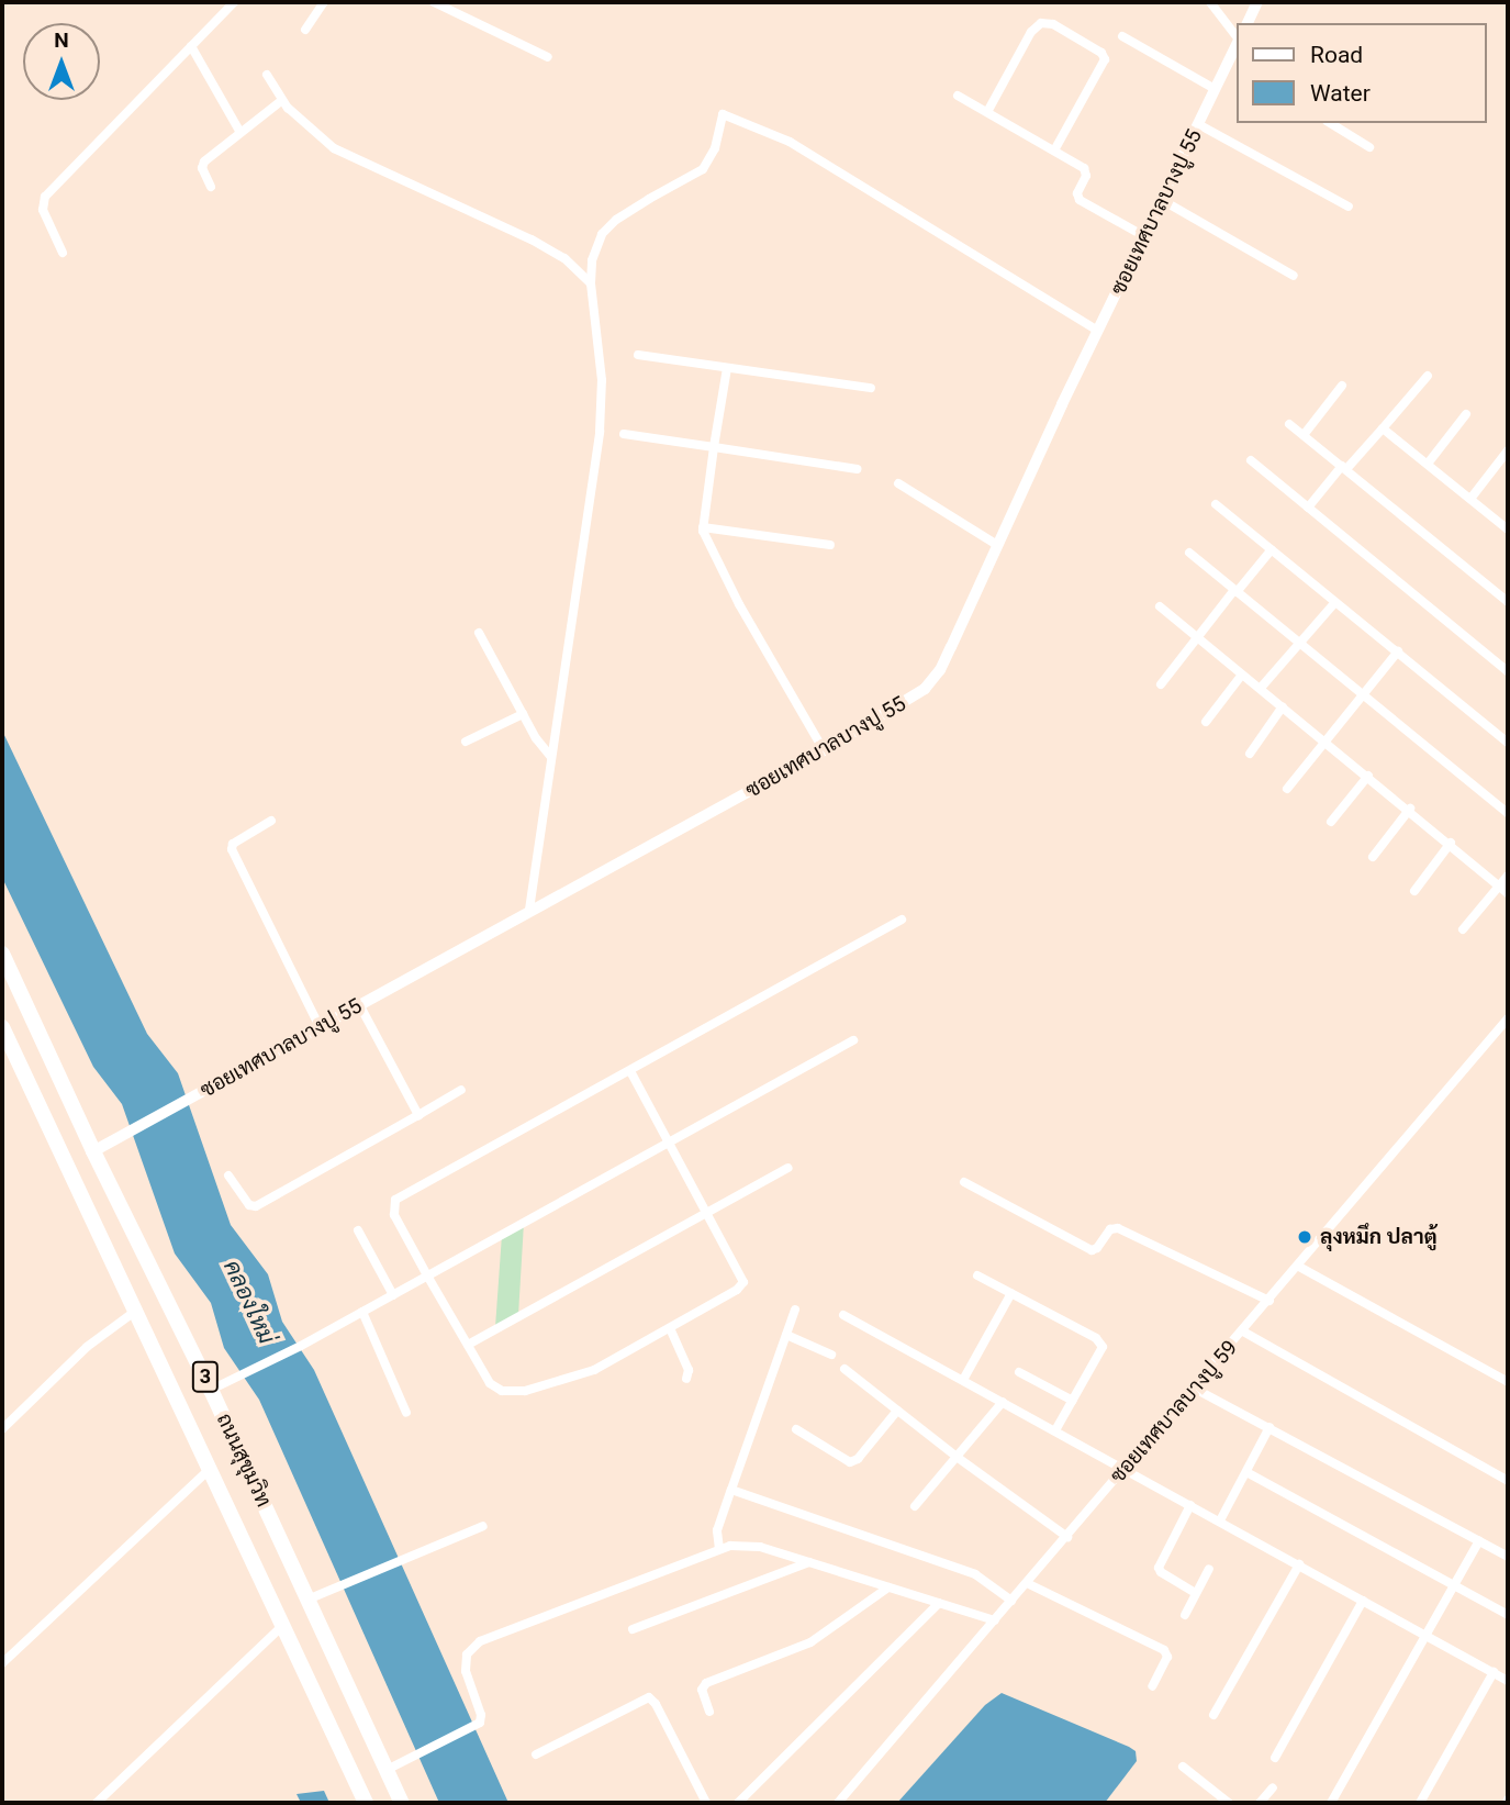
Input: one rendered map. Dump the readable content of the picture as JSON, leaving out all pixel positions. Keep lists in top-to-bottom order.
{
  "streets": {
    "highway": ["3", "ถนนสุขุมวิท"],
    "street": ["ซอยเทศบาลบางปู 55", "ซอยเทศบาลบางปู 59"]
  },
  "crossings": [
    ["ซอยเทศบาลบางปู 55", "ถนนสุขุมวิท"]
  ],
  "water": ["คลองใหม่"],
  "places": ["ลุงหมึก ปลาตู้"],
  "legend": ["Road", "Water"],
  "north": "top"
}
